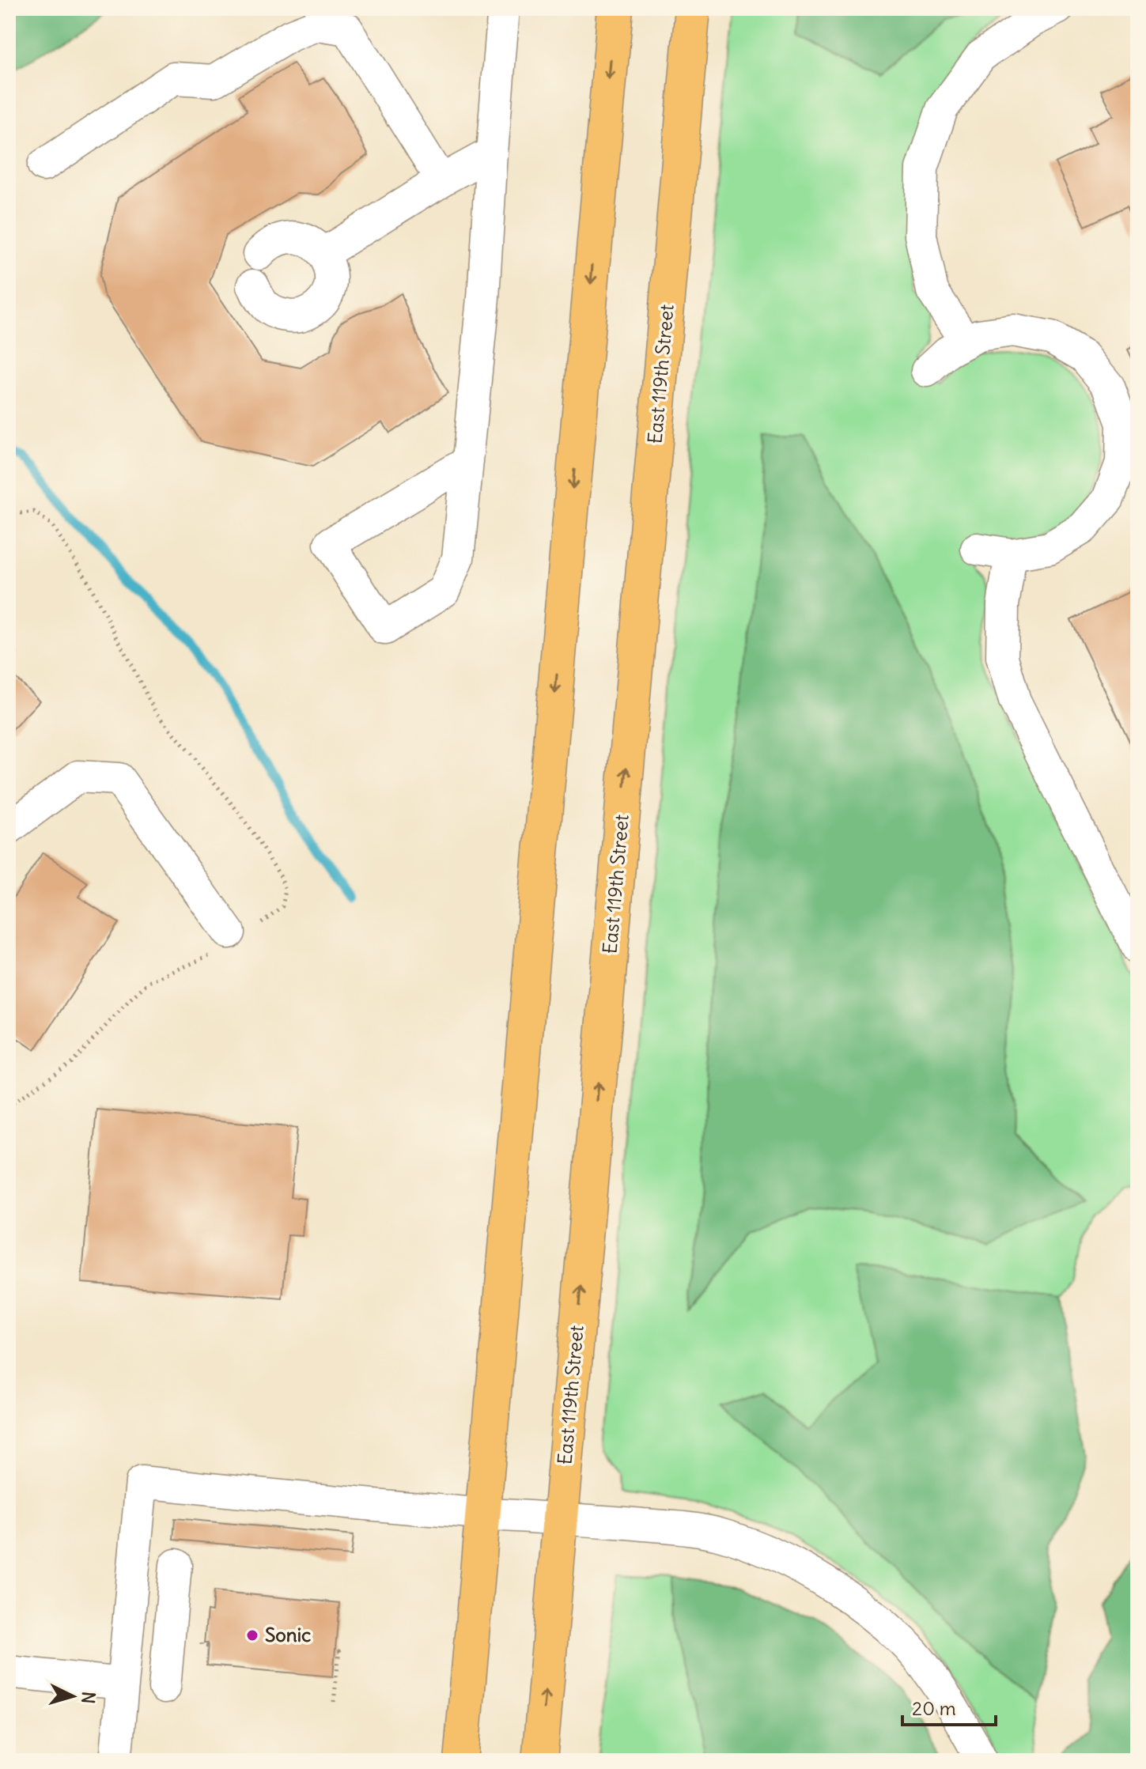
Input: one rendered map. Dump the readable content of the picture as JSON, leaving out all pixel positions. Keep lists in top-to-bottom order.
{
  "streets": {
    "main road": ["East 119th Street"]
  },
  "places": ["Sonic"],
  "scale_bar": "20 m",
  "north": "right"
}
